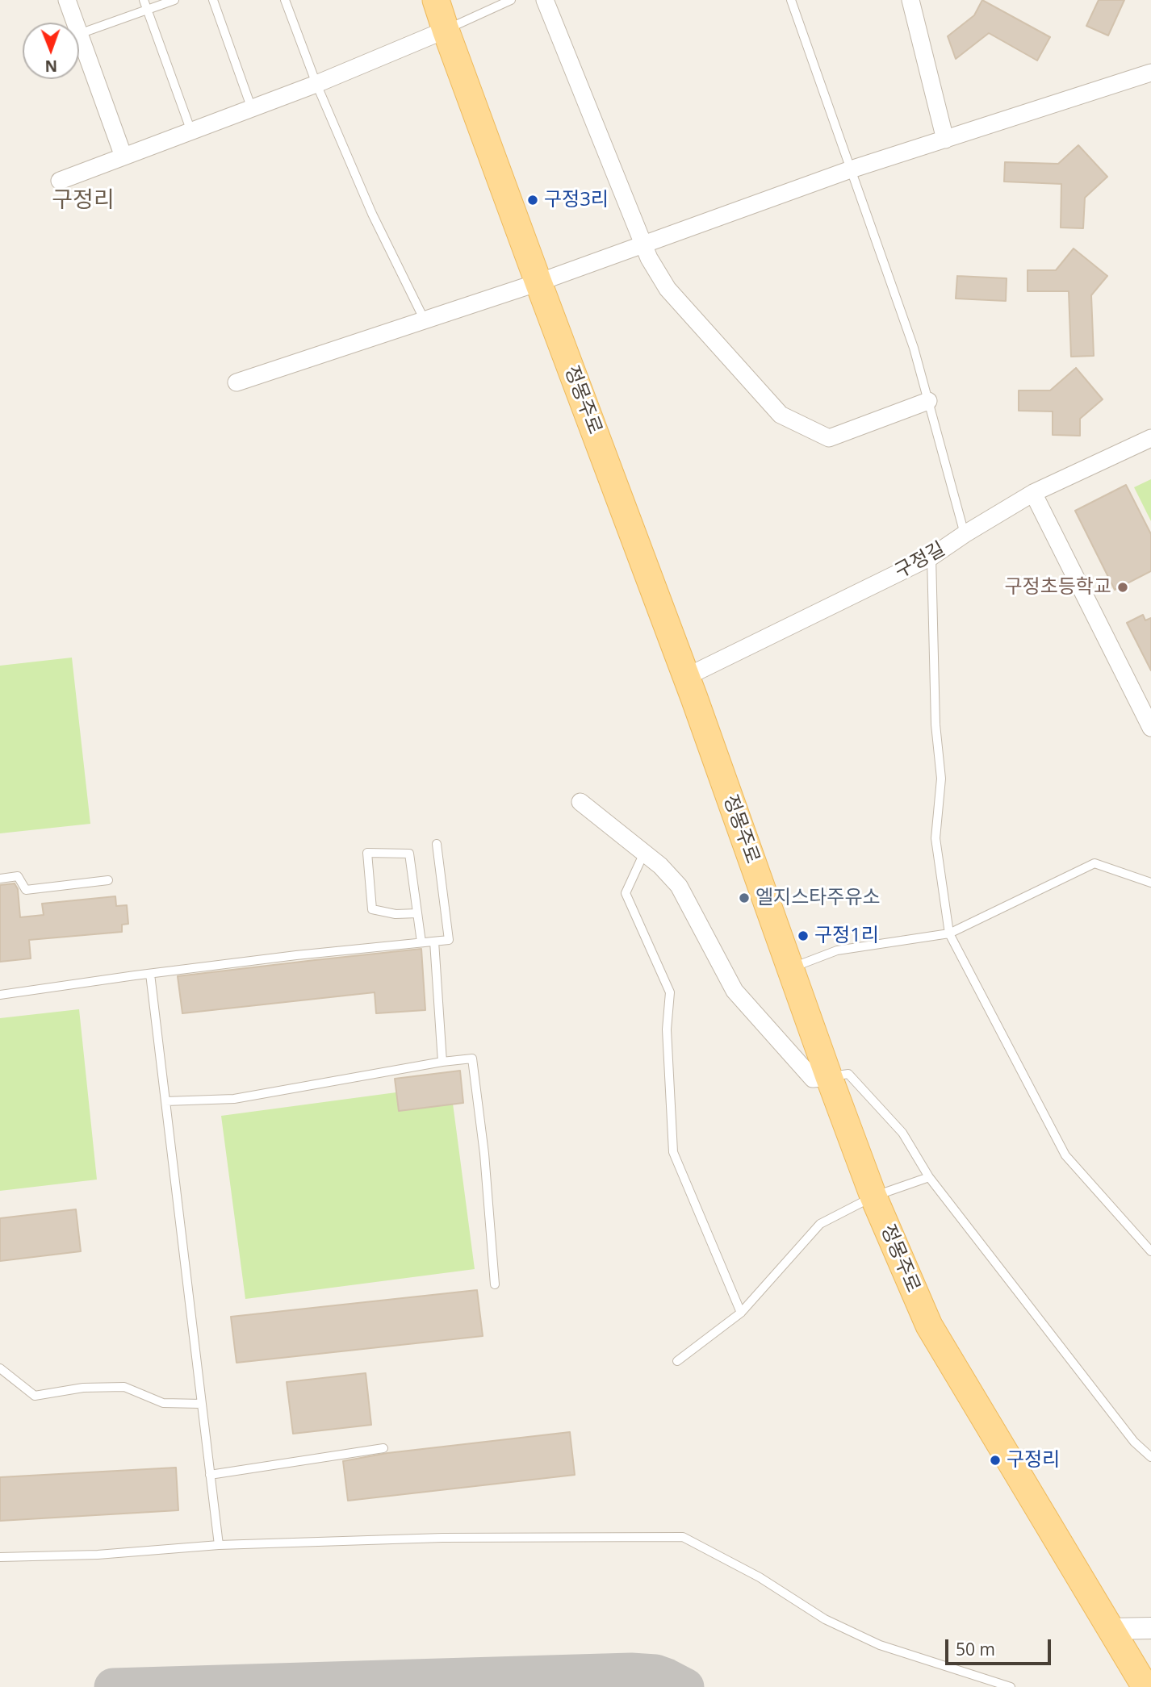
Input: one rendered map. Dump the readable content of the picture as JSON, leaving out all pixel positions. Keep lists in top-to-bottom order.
{
  "streets": {
    "main road": ["정몽주로"],
    "street": ["구정길"]
  },
  "crossings": [
    ["정몽주로", "구정길"]
  ],
  "districts": ["구정리"],
  "places": [
    "구정3리",
    "구정초등학교",
    "엘지스타주유소",
    "구정1리",
    "구정리"
  ],
  "scale_bar": "50 m",
  "north": "bottom"
}
